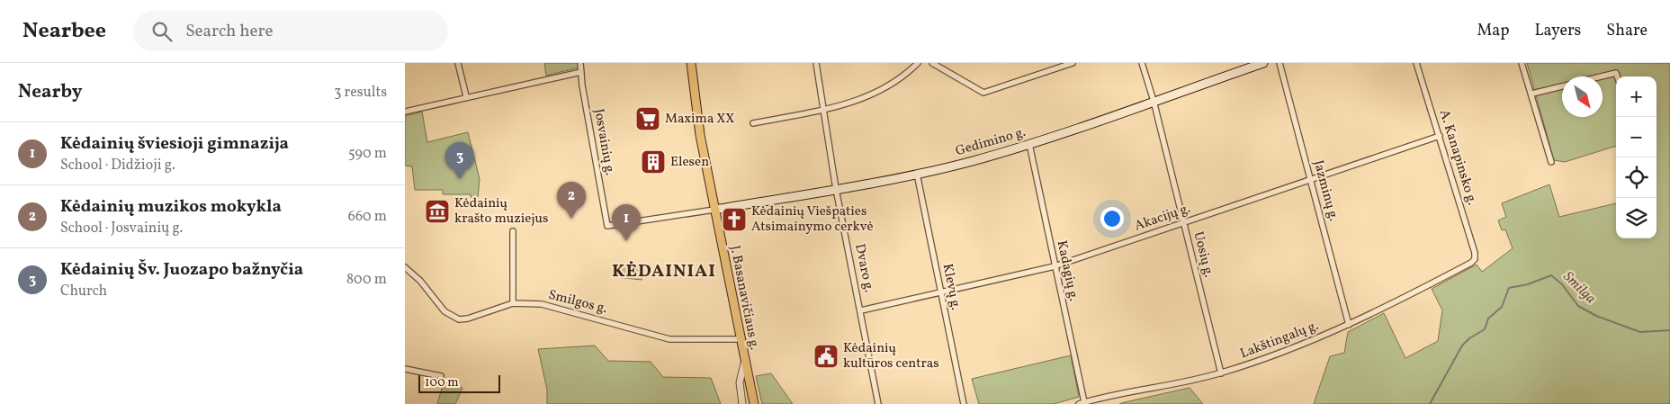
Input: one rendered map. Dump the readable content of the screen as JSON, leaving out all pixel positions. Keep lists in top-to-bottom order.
{
  "streets": {
    "main road": ["Gedimino g.", "J. Basanavičiaus g."],
    "street": [
      "Josvainių g.",
      "A. Kanapinsko g.",
      "Jazminų g.",
      "Akacijų g.",
      "Uosių g.",
      "Dvaro g.",
      "Kadagių g.",
      "Klevų g.",
      "Smilgos g.",
      "Lakštingalų g."
    ]
  },
  "crossings": [
    ["Josvainių g.", "Gedimino g."],
    ["Josvainių g.", "J. Basanavičiaus g."],
    ["Gedimino g.", "Uosių g."],
    ["Gedimino g.", "Dvaro g."],
    ["Gedimino g.", "Kadagių g."],
    ["Gedimino g.", "Klevų g."],
    ["Gedimino g.", "J. Basanavičiaus g."],
    ["A. Kanapinsko g.", "Akacijų g."],
    ["A. Kanapinsko g.", "Lakštingalų g."],
    ["Jazminų g.", "Akacijų g."],
    ["Jazminų g.", "Lakštingalų g."],
    ["Akacijų g.", "Uosių g."],
    ["Akacijų g.", "Dvaro g."],
    ["Akacijų g.", "Kadagių g."],
    ["Akacijų g.", "Klevų g."],
    ["Uosių g.", "Lakštingalų g."],
    ["Kadagių g.", "Lakštingalų g."],
    ["J. Basanavičiaus g.", "Smilgos g."]
  ],
  "districts": ["KĖDAINIAI"],
  "water": ["Smilga"],
  "places": {
    "supermarket": ["Maxima XX"],
    "building": ["Elesen"],
    "museum": ["Kėdainių krašto muziejus"],
    "church": ["Kėdainių Viešpaties Atsimainymo cerkvė"],
    "public building": ["Kėdainių kultūros centras"]
  },
  "scale_bar": "100 m",
  "north": "bottom right",
  "page": {
    "header": "Nearbee",
    "search": "Search here",
    "nav": ["Map", "Layers", "Share"],
    "heading": ["Nearby", "3 results"],
    "map_buttons": ["+", "−"],
    "list": [
      {
        "mark": "1",
        "name": "Kėdainių šviesioji gimnazija",
        "note": "School · Didžioji g.",
        "value": "590 m"
      },
      {
        "mark": "2",
        "name": "Kėdainių muzikos mokykla",
        "note": "School · Josvainių g.",
        "value": "660 m"
      },
      {
        "mark": "3",
        "name": "Kėdainių Šv. Juozapo bažnyčia",
        "note": "Church",
        "value": "800 m"
      }
    ],
    "pins": ["3", "2", "1"],
    "scale": "100 m"
  }
}
